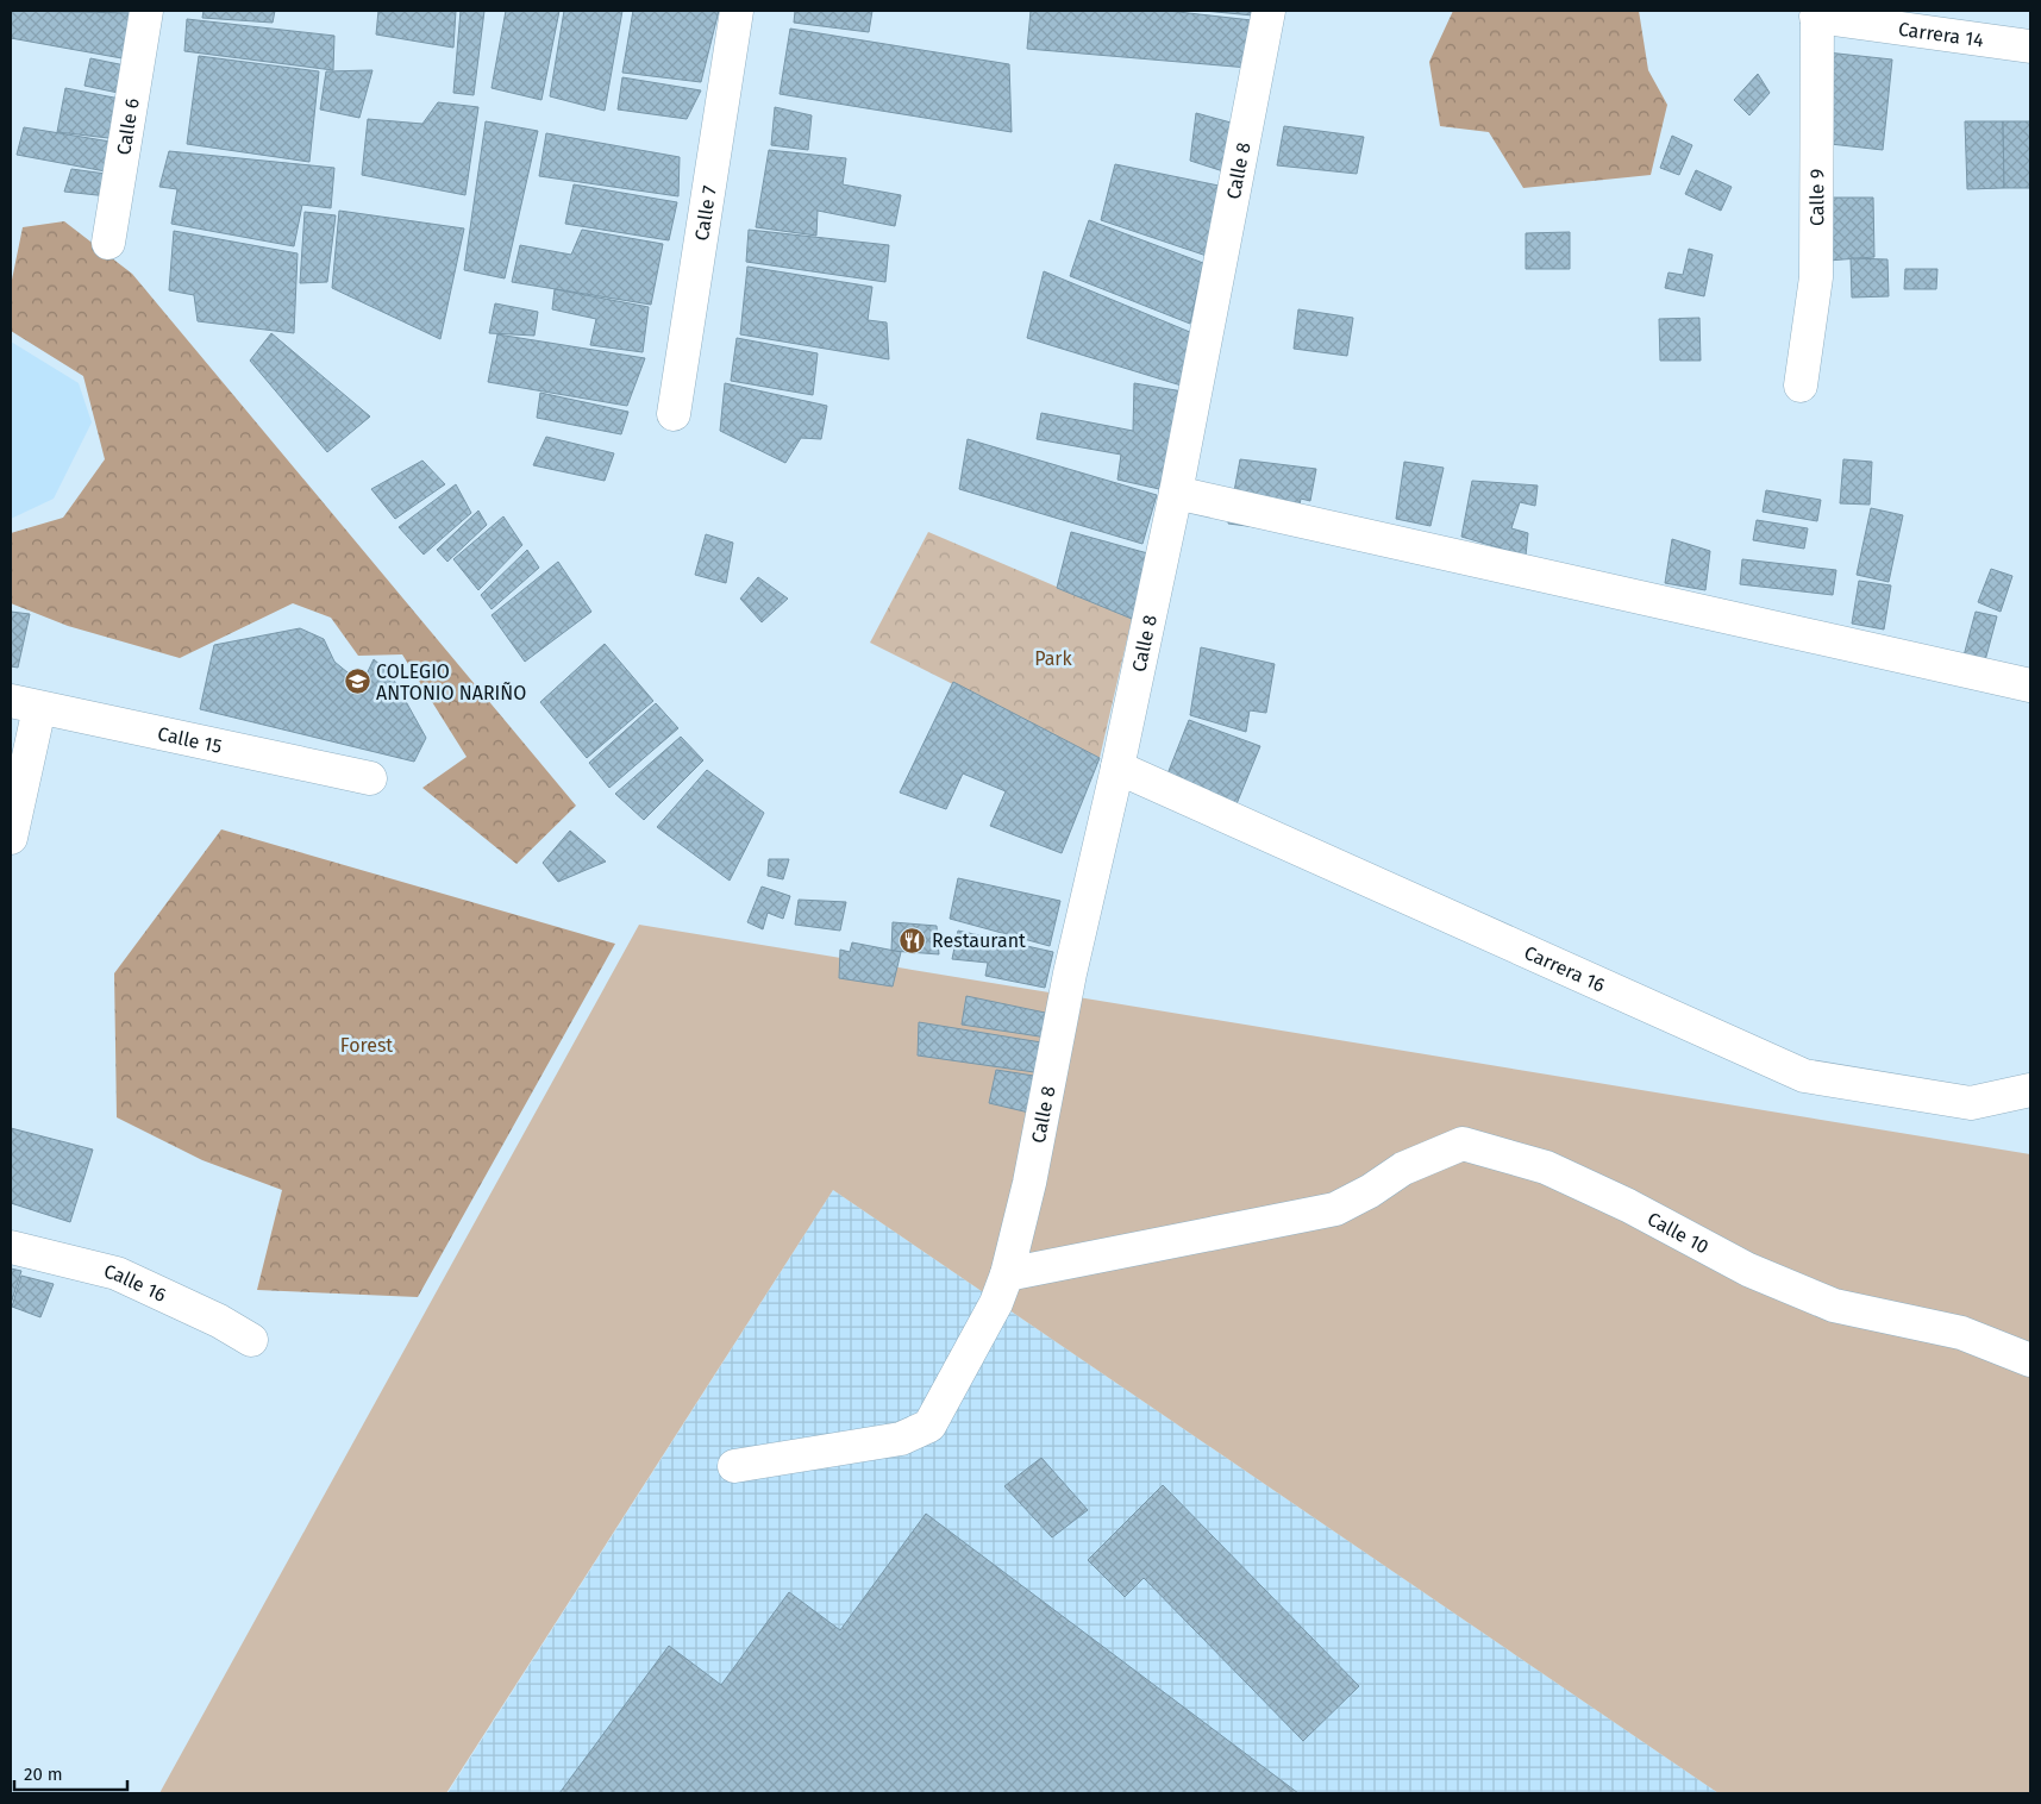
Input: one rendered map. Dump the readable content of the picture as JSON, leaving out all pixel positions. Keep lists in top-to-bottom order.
{
  "streets": {
    "street": [
      "Carrera 14",
      "Calle 6",
      "Calle 8",
      "Calle 9",
      "Calle 7",
      "Calle 15",
      "Carrera 16",
      "Calle 10",
      "Calle 16"
    ]
  },
  "crossings": [
    ["Carrera 14", "Calle 9"],
    ["Calle 8", "Carrera 16"],
    ["Calle 8", "Calle 10"]
  ],
  "parks": ["Park", "Forest"],
  "places": {
    "school or university": ["COLEGIO ANTONIO NARIÑO"],
    "restaurant": ["Restaurant"]
  },
  "scale_bar": "20 m"
}
